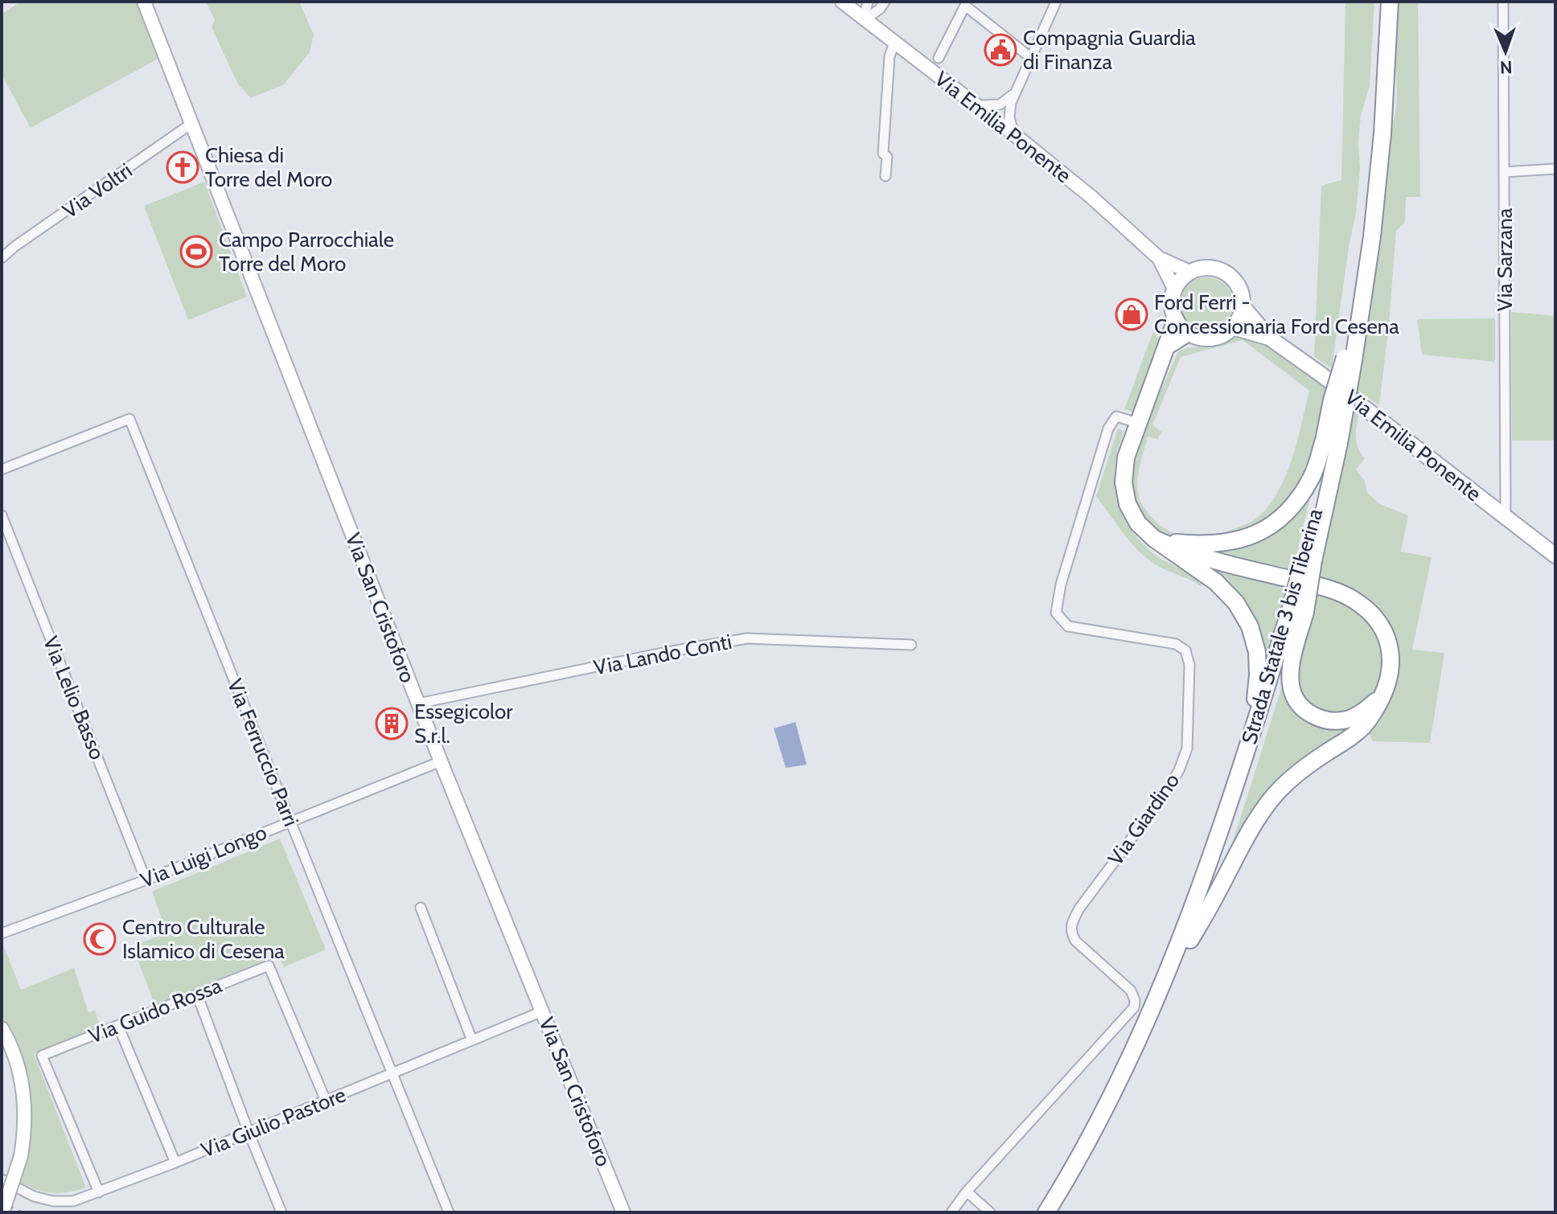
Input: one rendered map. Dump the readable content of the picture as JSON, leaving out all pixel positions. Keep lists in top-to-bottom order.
{
  "streets": {
    "highway": ["Strada Statale 3 bis Tiberina"],
    "main road": ["Via Emilia Ponente"],
    "street": [
      "Via Voltri",
      "Via Sarzana",
      "Via San Cristoforo",
      "Via Lando Conti",
      "Via Lelio Basso",
      "Via Ferruccio Parri",
      "Via Giardino",
      "Via Luigi Longo",
      "Via Guido Rossa",
      "Via Giulio Pastore"
    ]
  },
  "crossings": [
    ["Via Emilia Ponente", "Via Sarzana"],
    ["Via Voltri", "Via San Cristoforo"],
    ["Via San Cristoforo", "Via Lando Conti"],
    ["Via San Cristoforo", "Via Luigi Longo"],
    ["Via San Cristoforo", "Via Giulio Pastore"],
    ["Via Lelio Basso", "Via Luigi Longo"],
    ["Via Ferruccio Parri", "Via Luigi Longo"],
    ["Via Ferruccio Parri", "Via Giulio Pastore"],
    ["Via Guido Rossa", "Via Giulio Pastore"]
  ],
  "places": {
    "public building": ["Compagnia Guardia di Finanza"],
    "church": ["Chiesa di Torre del Moro"],
    "sports": ["Campo Parrocchiale Torre del Moro"],
    "shop": ["Ford Ferri - Concessionaria Ford Cesena"],
    "building": ["Essegicolor S.r.l."],
    "mosque": ["Centro Culturale Islamico di Cesena"]
  },
  "north": "bottom"
}
